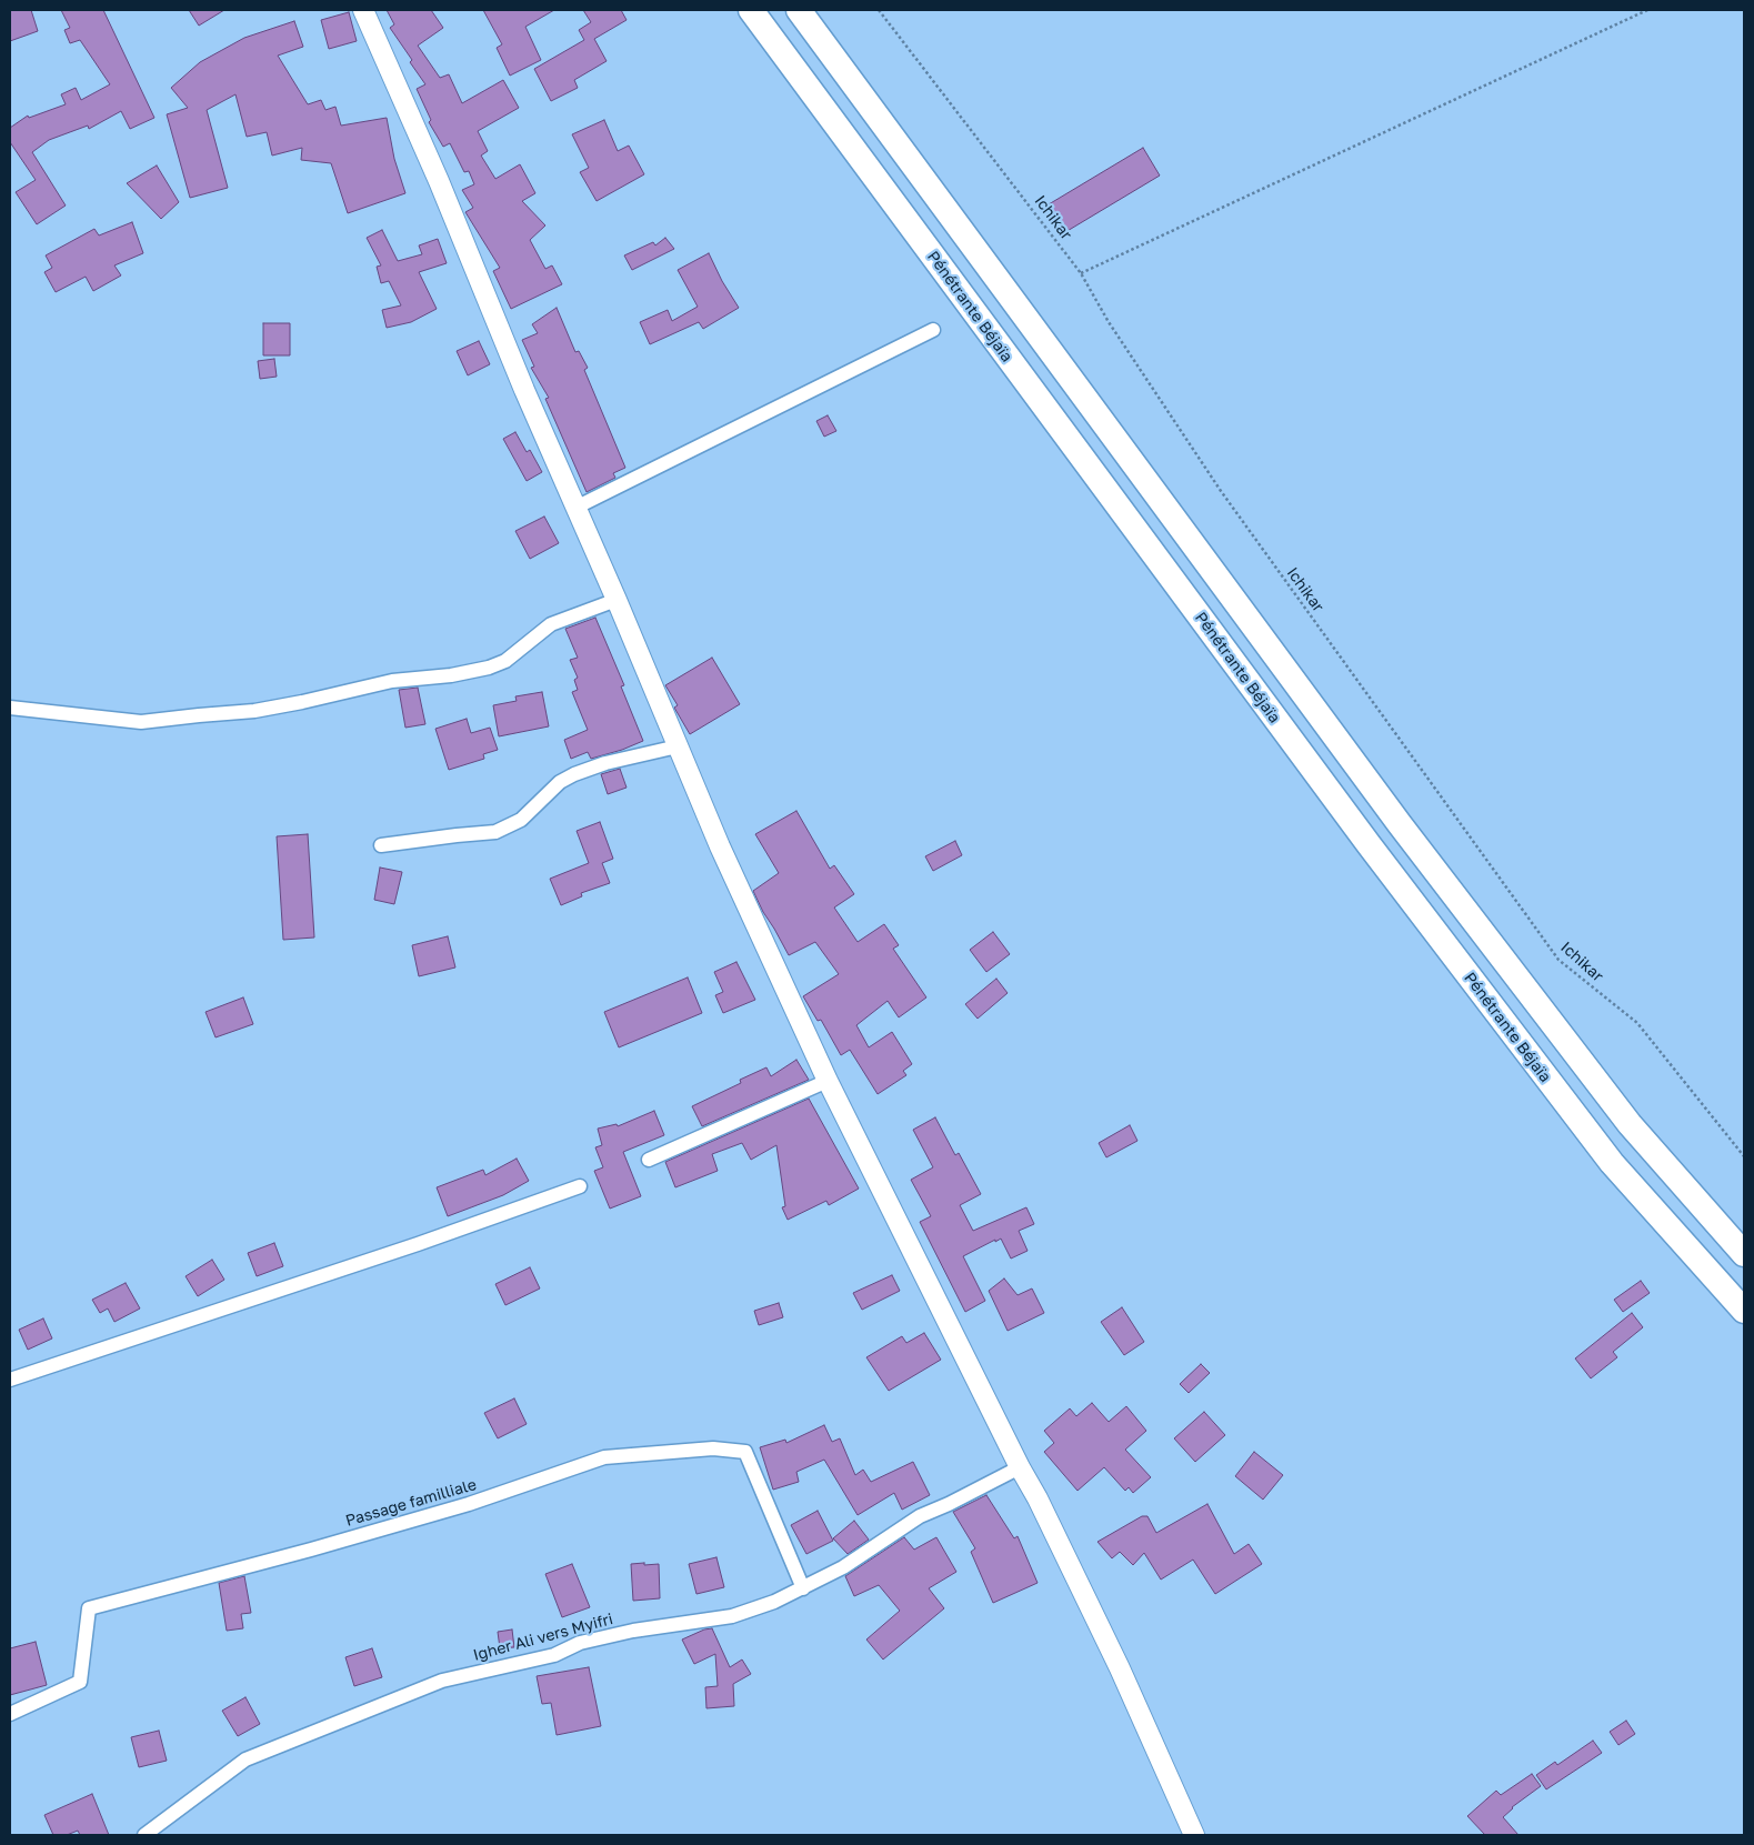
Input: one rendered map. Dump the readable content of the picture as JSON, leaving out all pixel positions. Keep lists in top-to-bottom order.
{
  "streets": {
    "highway": ["Pénétrante Béjaïa"],
    "street": ["Passage familliale", "Igher Ali vers Myifri"],
    "path": ["Ichikar"]
  },
  "crossings": [
    ["Passage familliale", "Igher Ali vers Myifri"]
  ]
}
